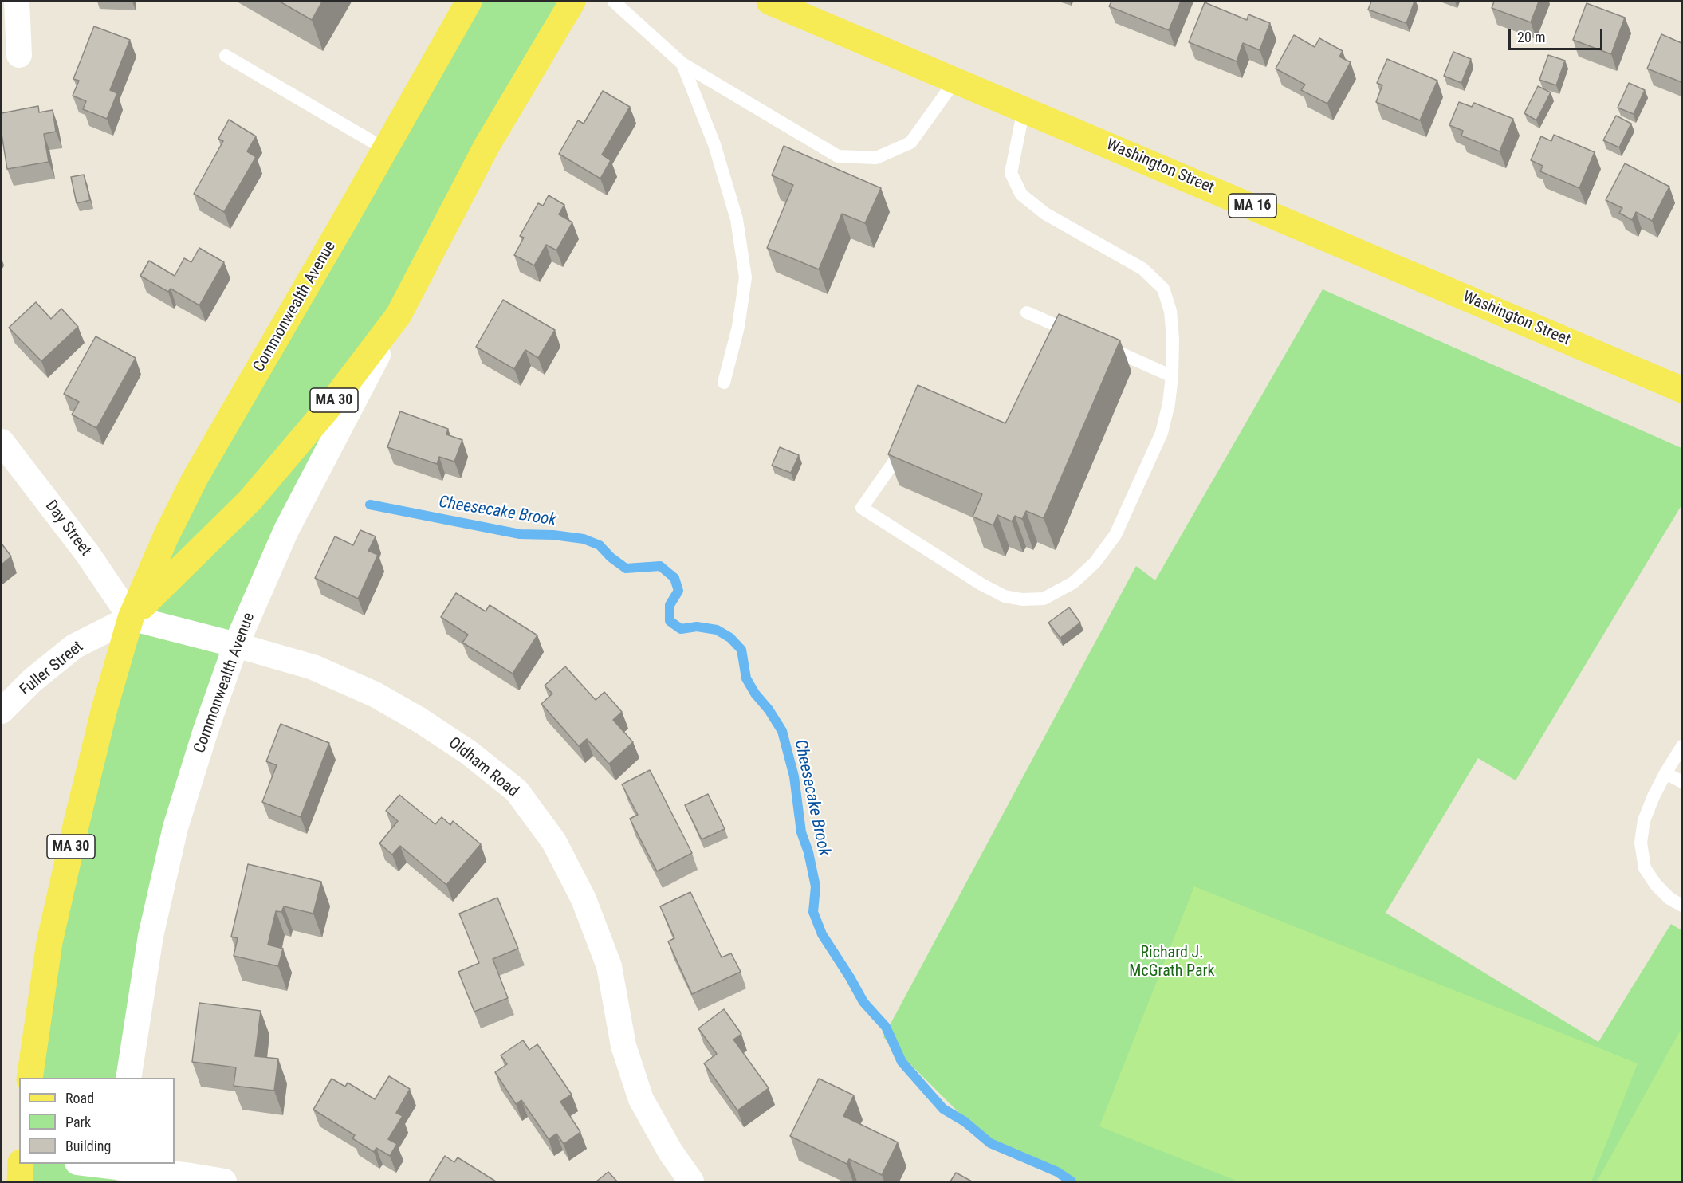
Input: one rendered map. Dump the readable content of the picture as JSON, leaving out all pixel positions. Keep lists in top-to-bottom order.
{
  "streets": {
    "main road": [
      "Washington Street",
      "MA 16",
      "Commonwealth Avenue",
      "MA 30"
    ],
    "street": ["Day Street", "Fuller Street", "Oldham Road"]
  },
  "crossings": [
    ["Commonwealth Avenue", "Day Street"],
    ["Commonwealth Avenue", "Fuller Street"],
    ["Commonwealth Avenue", "Oldham Road"],
    ["Day Street", "Fuller Street"],
    ["Day Street", "Oldham Road"],
    ["Fuller Street", "Oldham Road"]
  ],
  "water": ["Cheesecake Brook"],
  "parks": ["Richard J. McGrath Park"],
  "legend": ["Road", "Park", "Building"],
  "scale_bar": "20 m"
}
